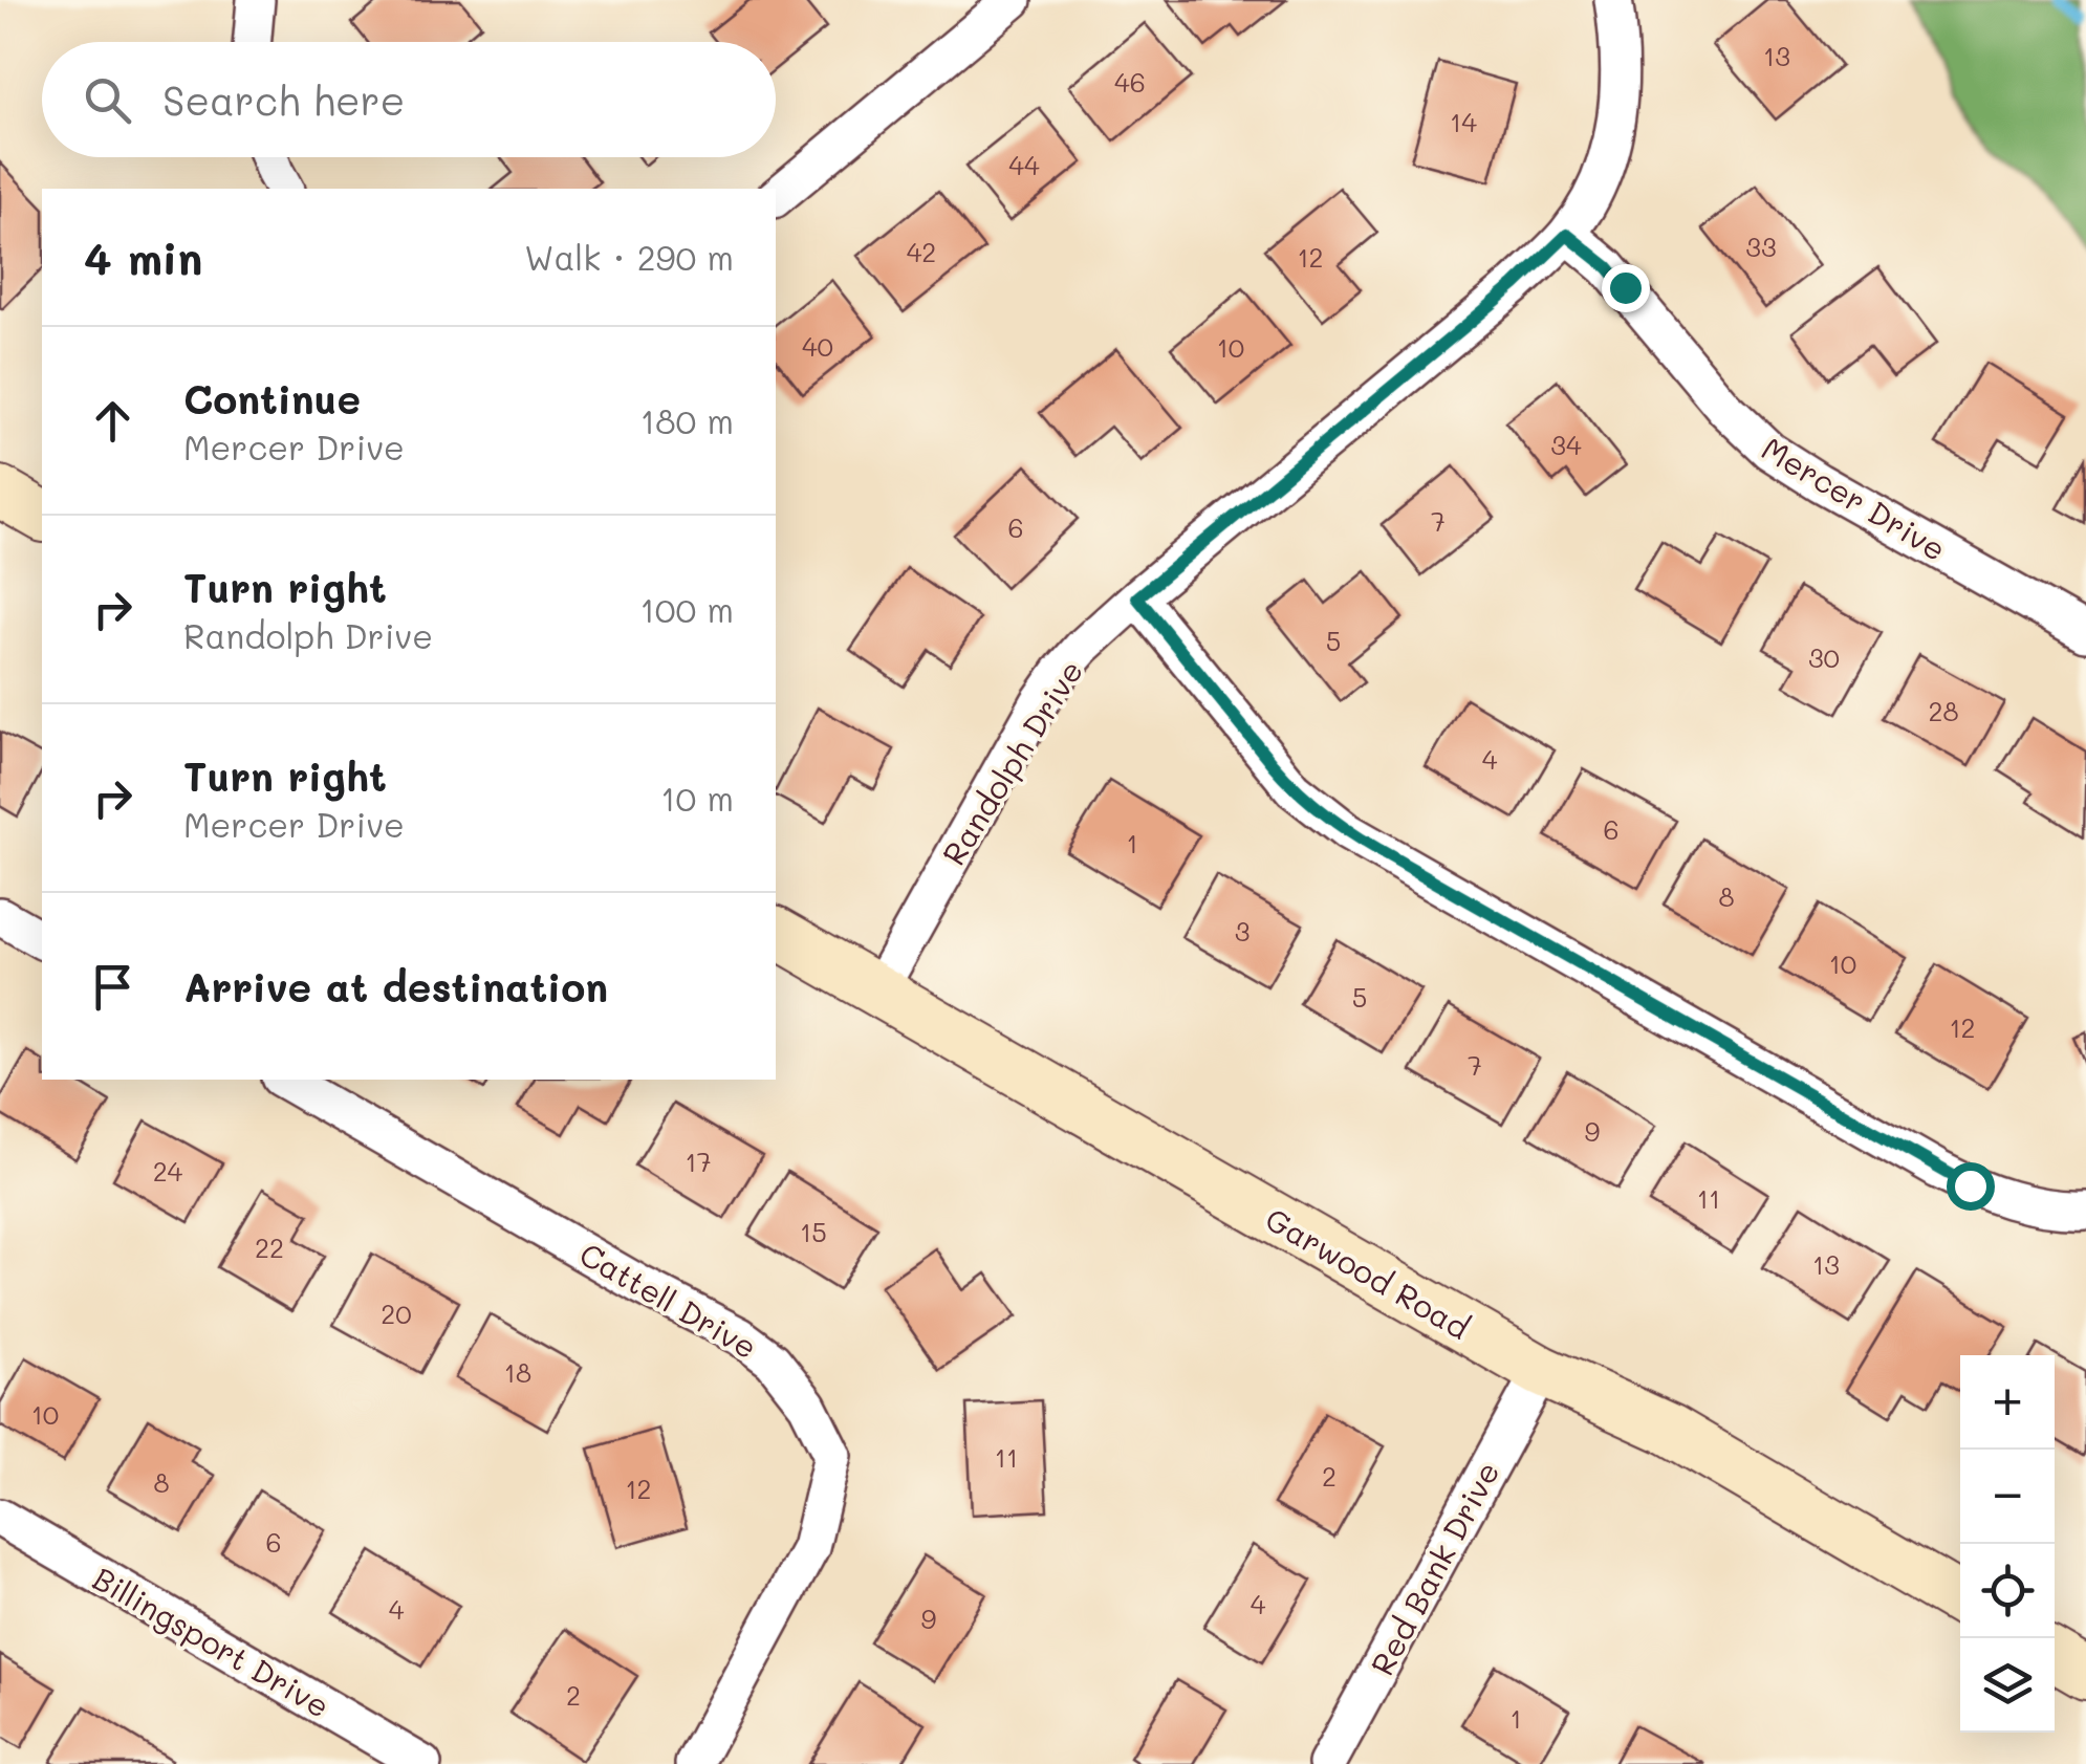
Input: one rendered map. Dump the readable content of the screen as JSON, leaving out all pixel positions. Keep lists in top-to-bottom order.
{
  "streets": {
    "street": [
      "Mercer Drive",
      "Randolph Drive",
      "Garwood Road",
      "Cattell Drive",
      "Red Bank Drive",
      "Billingsport Drive"
    ]
  },
  "crossings": [
    ["Mercer Drive", "Randolph Drive"],
    ["Randolph Drive", "Garwood Road"],
    ["Garwood Road", "Red Bank Drive"]
  ],
  "house_numbers": [
    "13",
    "46",
    "14",
    "44",
    "33",
    "42",
    "12",
    "40",
    "10",
    "34",
    "7",
    "6",
    "5",
    "30",
    "28",
    "4",
    "6",
    "1",
    "8",
    "3",
    "10",
    "5",
    "12",
    "7",
    "9",
    "17",
    "24",
    "11",
    "15",
    "22",
    "13",
    "20",
    "18",
    "10",
    "11",
    "2",
    "8",
    "12",
    "6",
    "4",
    "4",
    "9",
    "2",
    "1"
  ],
  "page": {
    "search": "Search here",
    "heading": ["4 min", "Walk · 290 m"],
    "list": [
      ["Continue", "Mercer Drive", "180 m"],
      ["Turn right", "Randolph Drive", "100 m"],
      ["Turn right", "Mercer Drive", "10 m"],
      "Arrive at destination"
    ],
    "map_buttons": ["+", "−"]
  }
}
